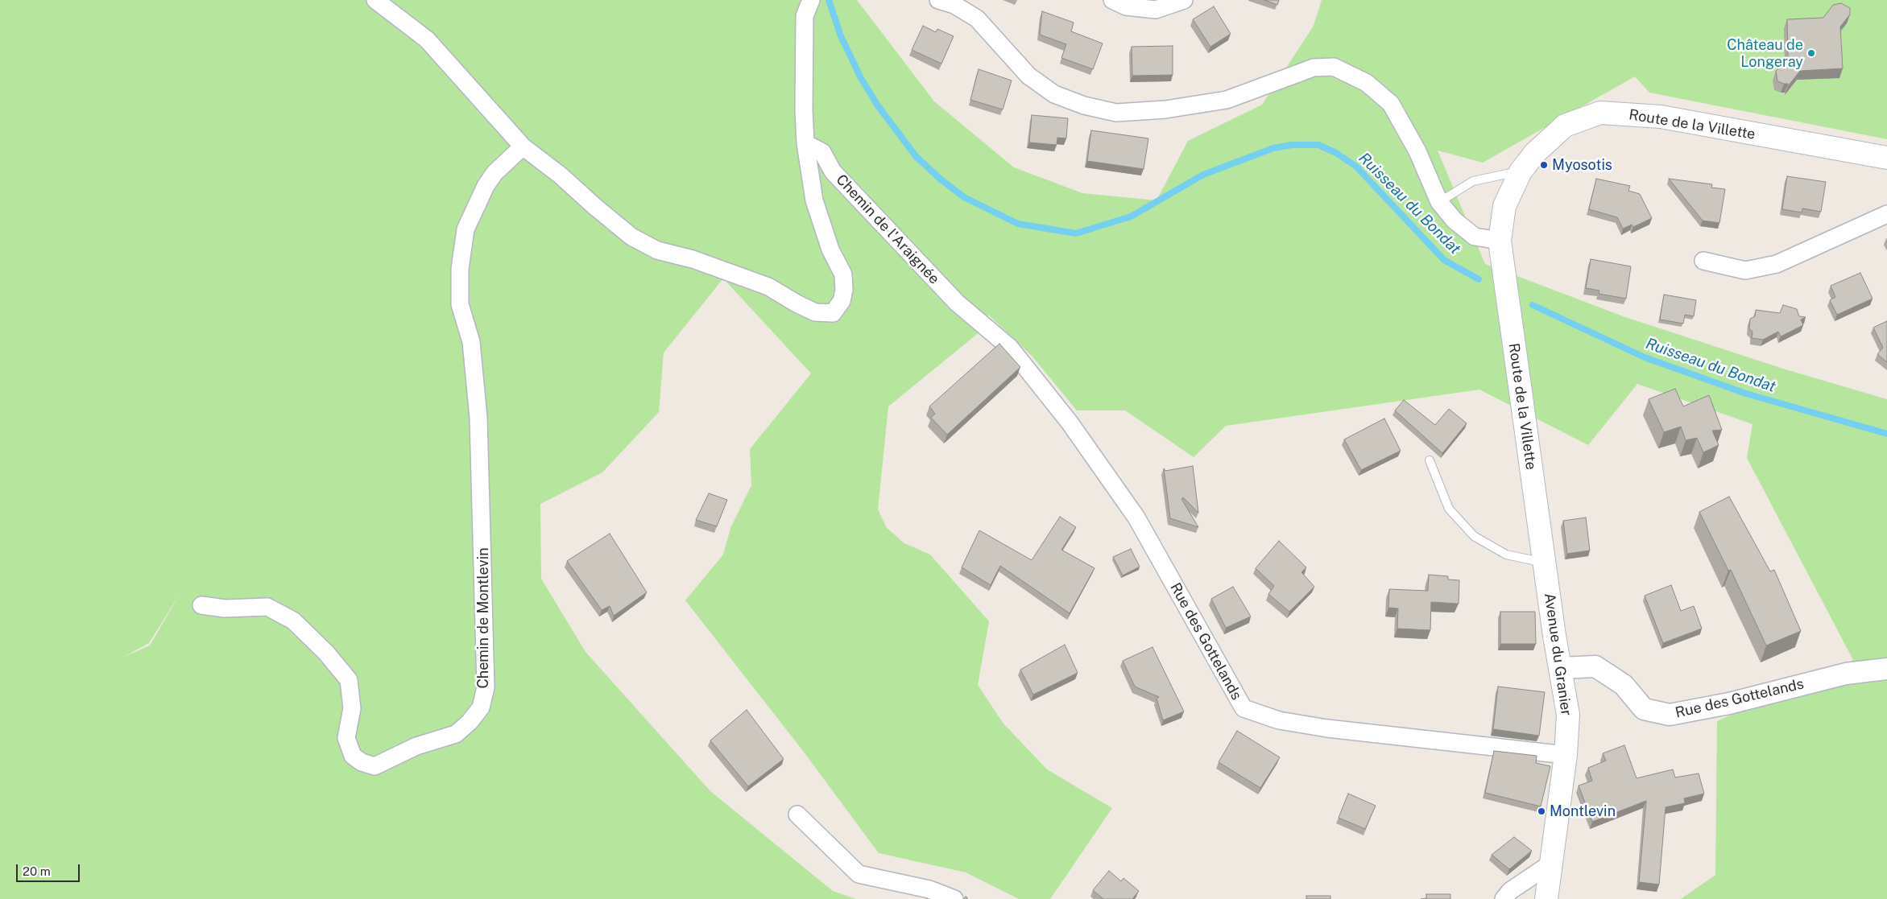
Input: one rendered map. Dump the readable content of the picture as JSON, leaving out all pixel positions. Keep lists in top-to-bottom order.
{
  "streets": {
    "main road": ["Route de la Villette", "Avenue du Granier"],
    "street": ["Chemin de l'Araignée", "Chemin de Montlevin", "Rue des Gottelands"]
  },
  "crossings": [
    ["Route de la Villette", "Avenue du Granier"],
    ["Chemin de l'Araignée", "Rue des Gottelands"],
    ["Rue des Gottelands", "Avenue du Granier"]
  ],
  "water": ["Ruisseau du Bondat"],
  "places": ["Château de Longeray", "Myosotis", "Montlevin"],
  "scale_bar": "20 m"
}
